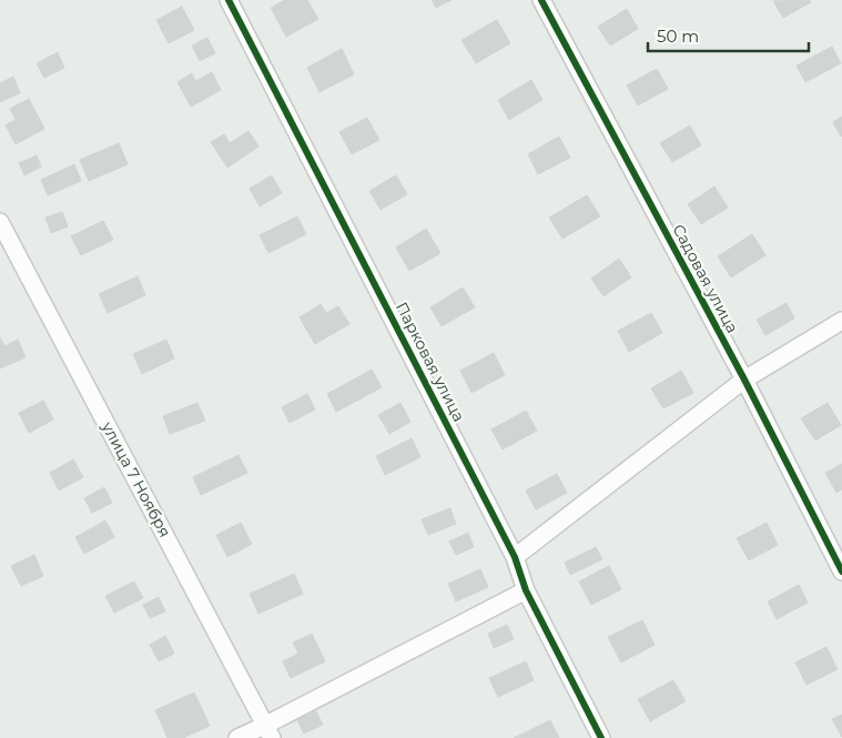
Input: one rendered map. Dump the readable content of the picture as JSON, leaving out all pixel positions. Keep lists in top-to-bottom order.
{
  "streets": {
    "street": ["Садовая улица", "Парковая улица", "улица 7 Ноября"]
  },
  "scale_bar": "50 m"
}
